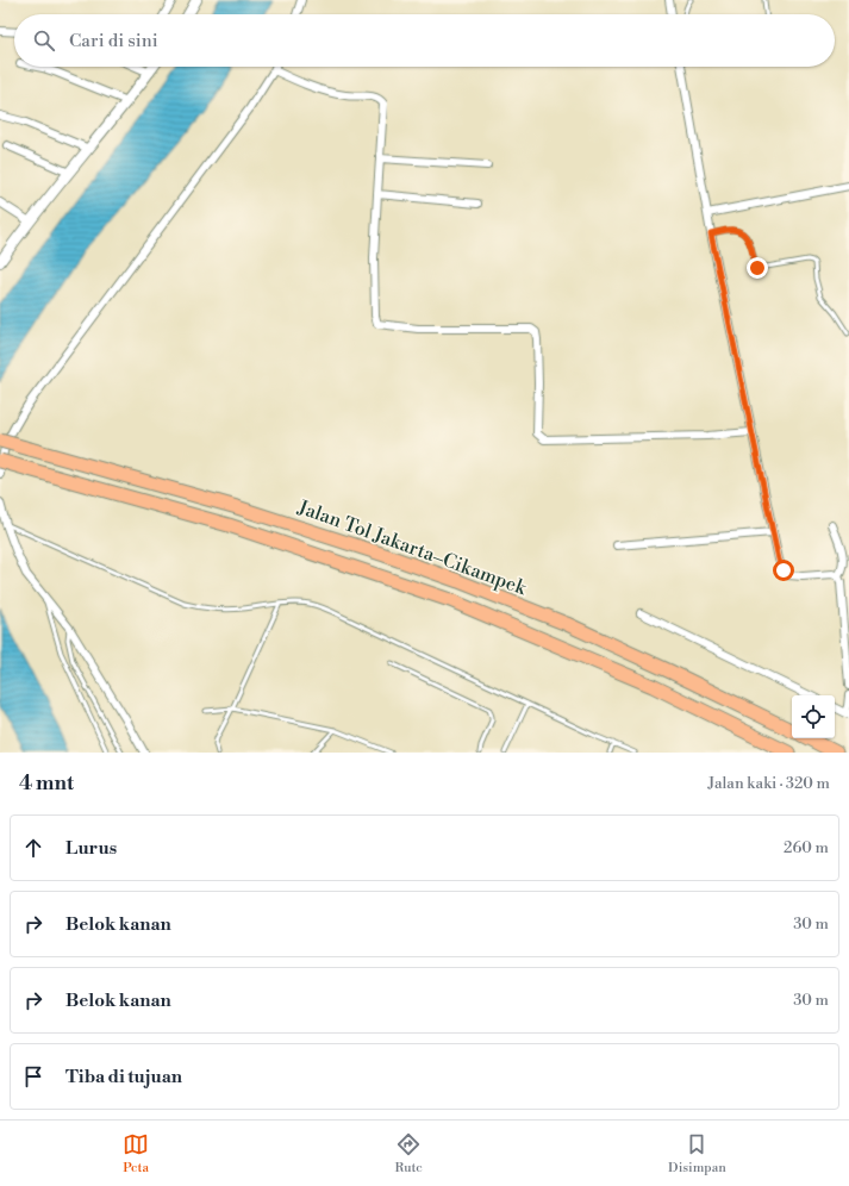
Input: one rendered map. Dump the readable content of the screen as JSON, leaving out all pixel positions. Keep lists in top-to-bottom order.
{
  "streets": {
    "highway": ["Jalan Tol Jakarta–Cikampek"]
  },
  "page": {
    "search": "Cari di sini",
    "heading": ["4 mnt", "Jalan kaki · 320 m"],
    "list": [
      ["Lurus", "260 m"],
      ["Belok kanan", "30 m"],
      ["Belok kanan", "30 m"],
      "Tiba di tujuan"
    ],
    "nav": ["Peta", "Rute", "Disimpan"]
  }
}
